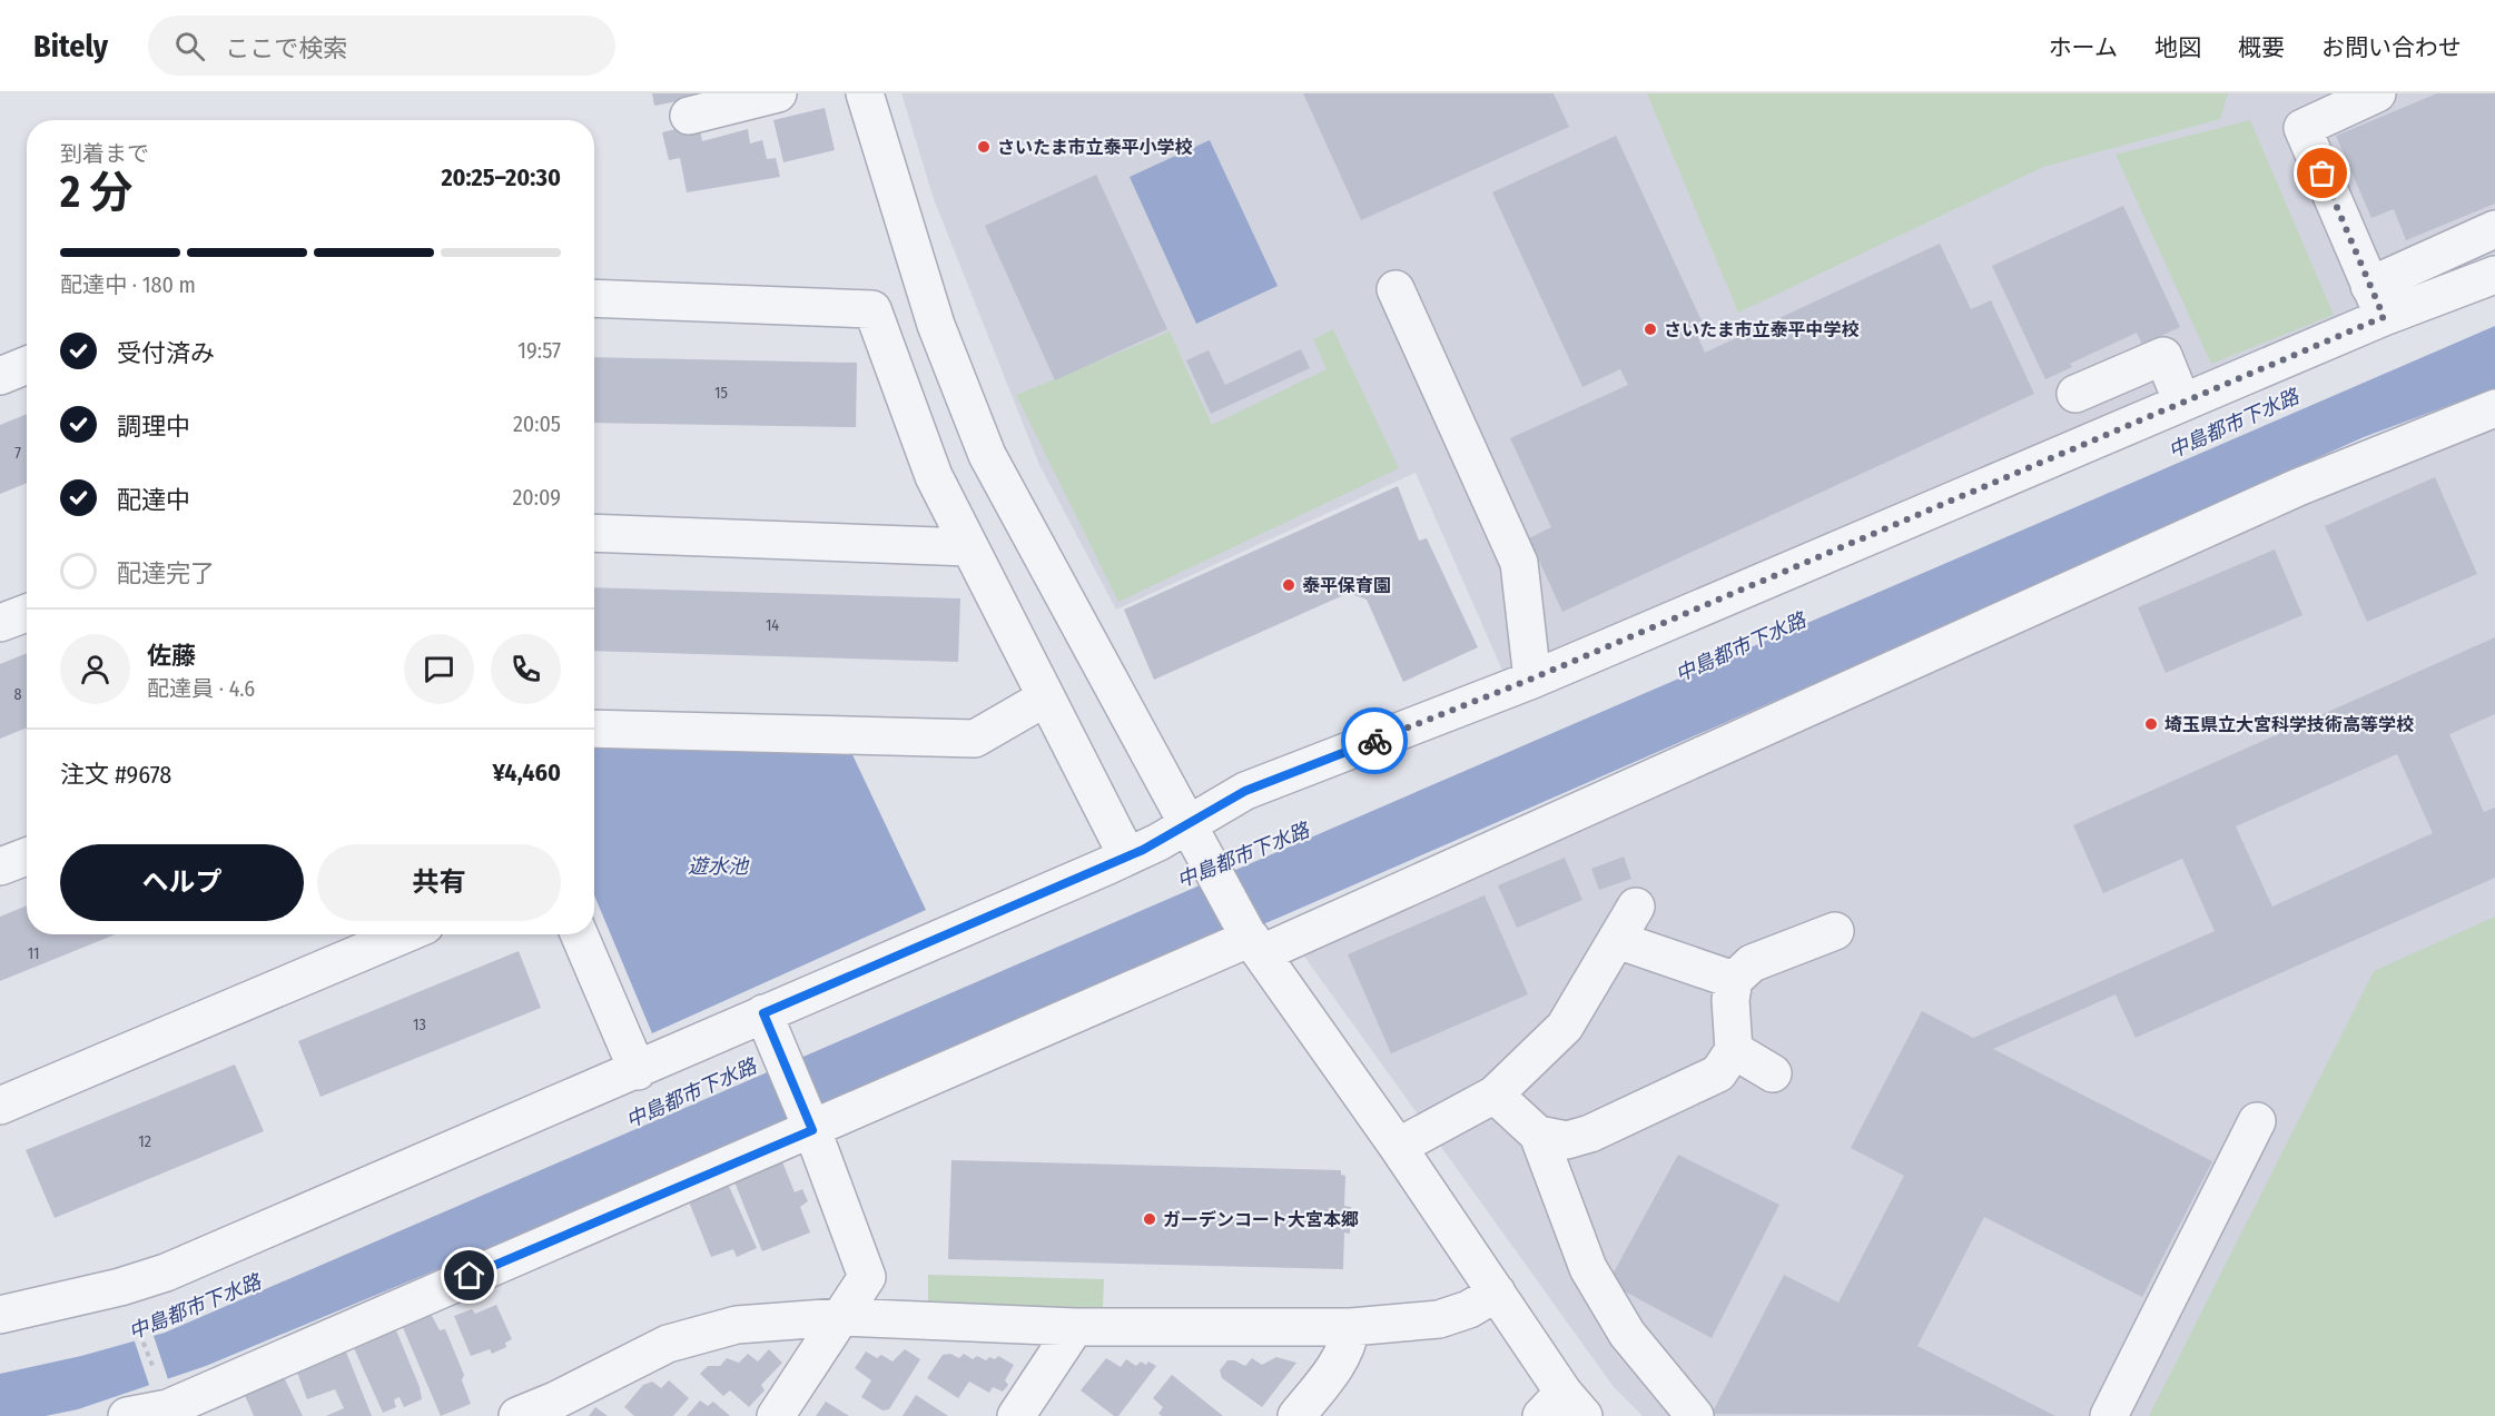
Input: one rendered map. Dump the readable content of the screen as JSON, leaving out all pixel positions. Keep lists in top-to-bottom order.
{
  "water": ["中島都市下水路", "遊水池"],
  "places": [
    "さいたま市立泰平小学校",
    "さいたま市立泰平中学校",
    "泰平保育園",
    "埼玉県立大宮科学技術高等学校",
    "ガーデンコート大宮本郷"
  ],
  "house_numbers": [
    "15",
    "7",
    "14",
    "8",
    "11",
    "13",
    "12"
  ],
  "page": {
    "header": "Bitely",
    "search": "ここで検索",
    "nav": [
      "ホーム",
      "地図",
      "概要",
      "お問い合わせ"
    ],
    "heading": ["2 分", "到着まで", "20:25–20:30"],
    "panel": [
      "佐藤",
      "配達員 · 4.6",
      "注文 #9678",
      "¥4,460"
    ],
    "bar": "配達中 · 180 m",
    "list": [
      ["受付済み", "19:57"],
      ["調理中", "20:05"],
      ["配達中", "20:09"],
      "配達完了"
    ],
    "buttons": ["ヘルプ", "共有"]
  }
}
